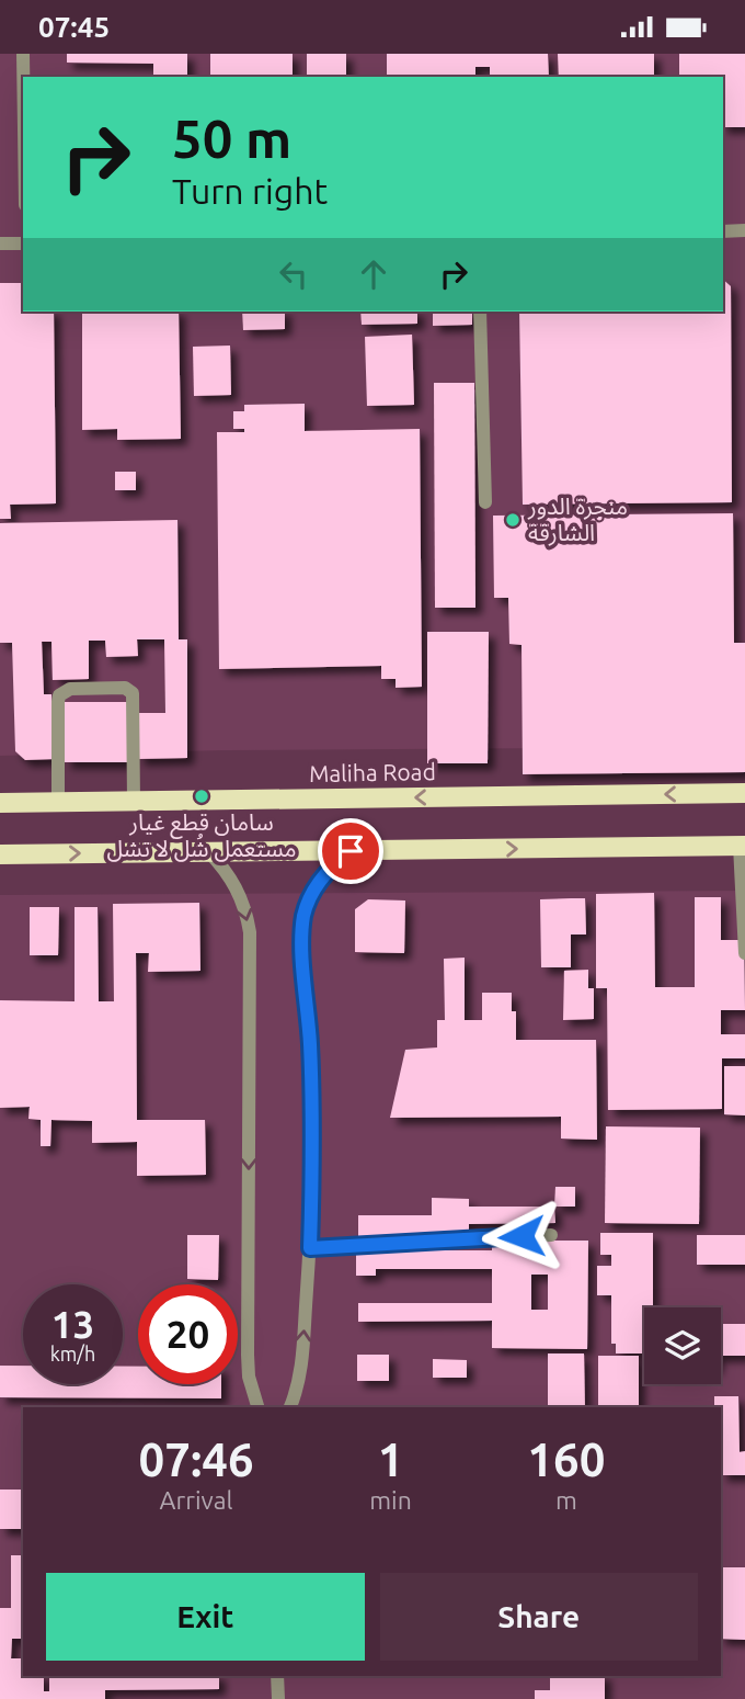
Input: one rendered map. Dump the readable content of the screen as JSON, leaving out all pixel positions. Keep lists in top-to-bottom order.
{
  "streets": {
    "main road": ["Maliha Road"]
  },
  "places": ["منجرة الدور الشارقة", "سامان قطع غيار مستعمل شُل لا تشل"],
  "page": {
    "status": "07:45",
    "turn": ["50 m", "Turn right"],
    "speed": "13 km/h",
    "limit": "20",
    "eta": [
      "07:46",
      "Arrival",
      "1",
      "min",
      "160",
      "m"
    ],
    "buttons": ["Exit", "Share"]
  }
}
